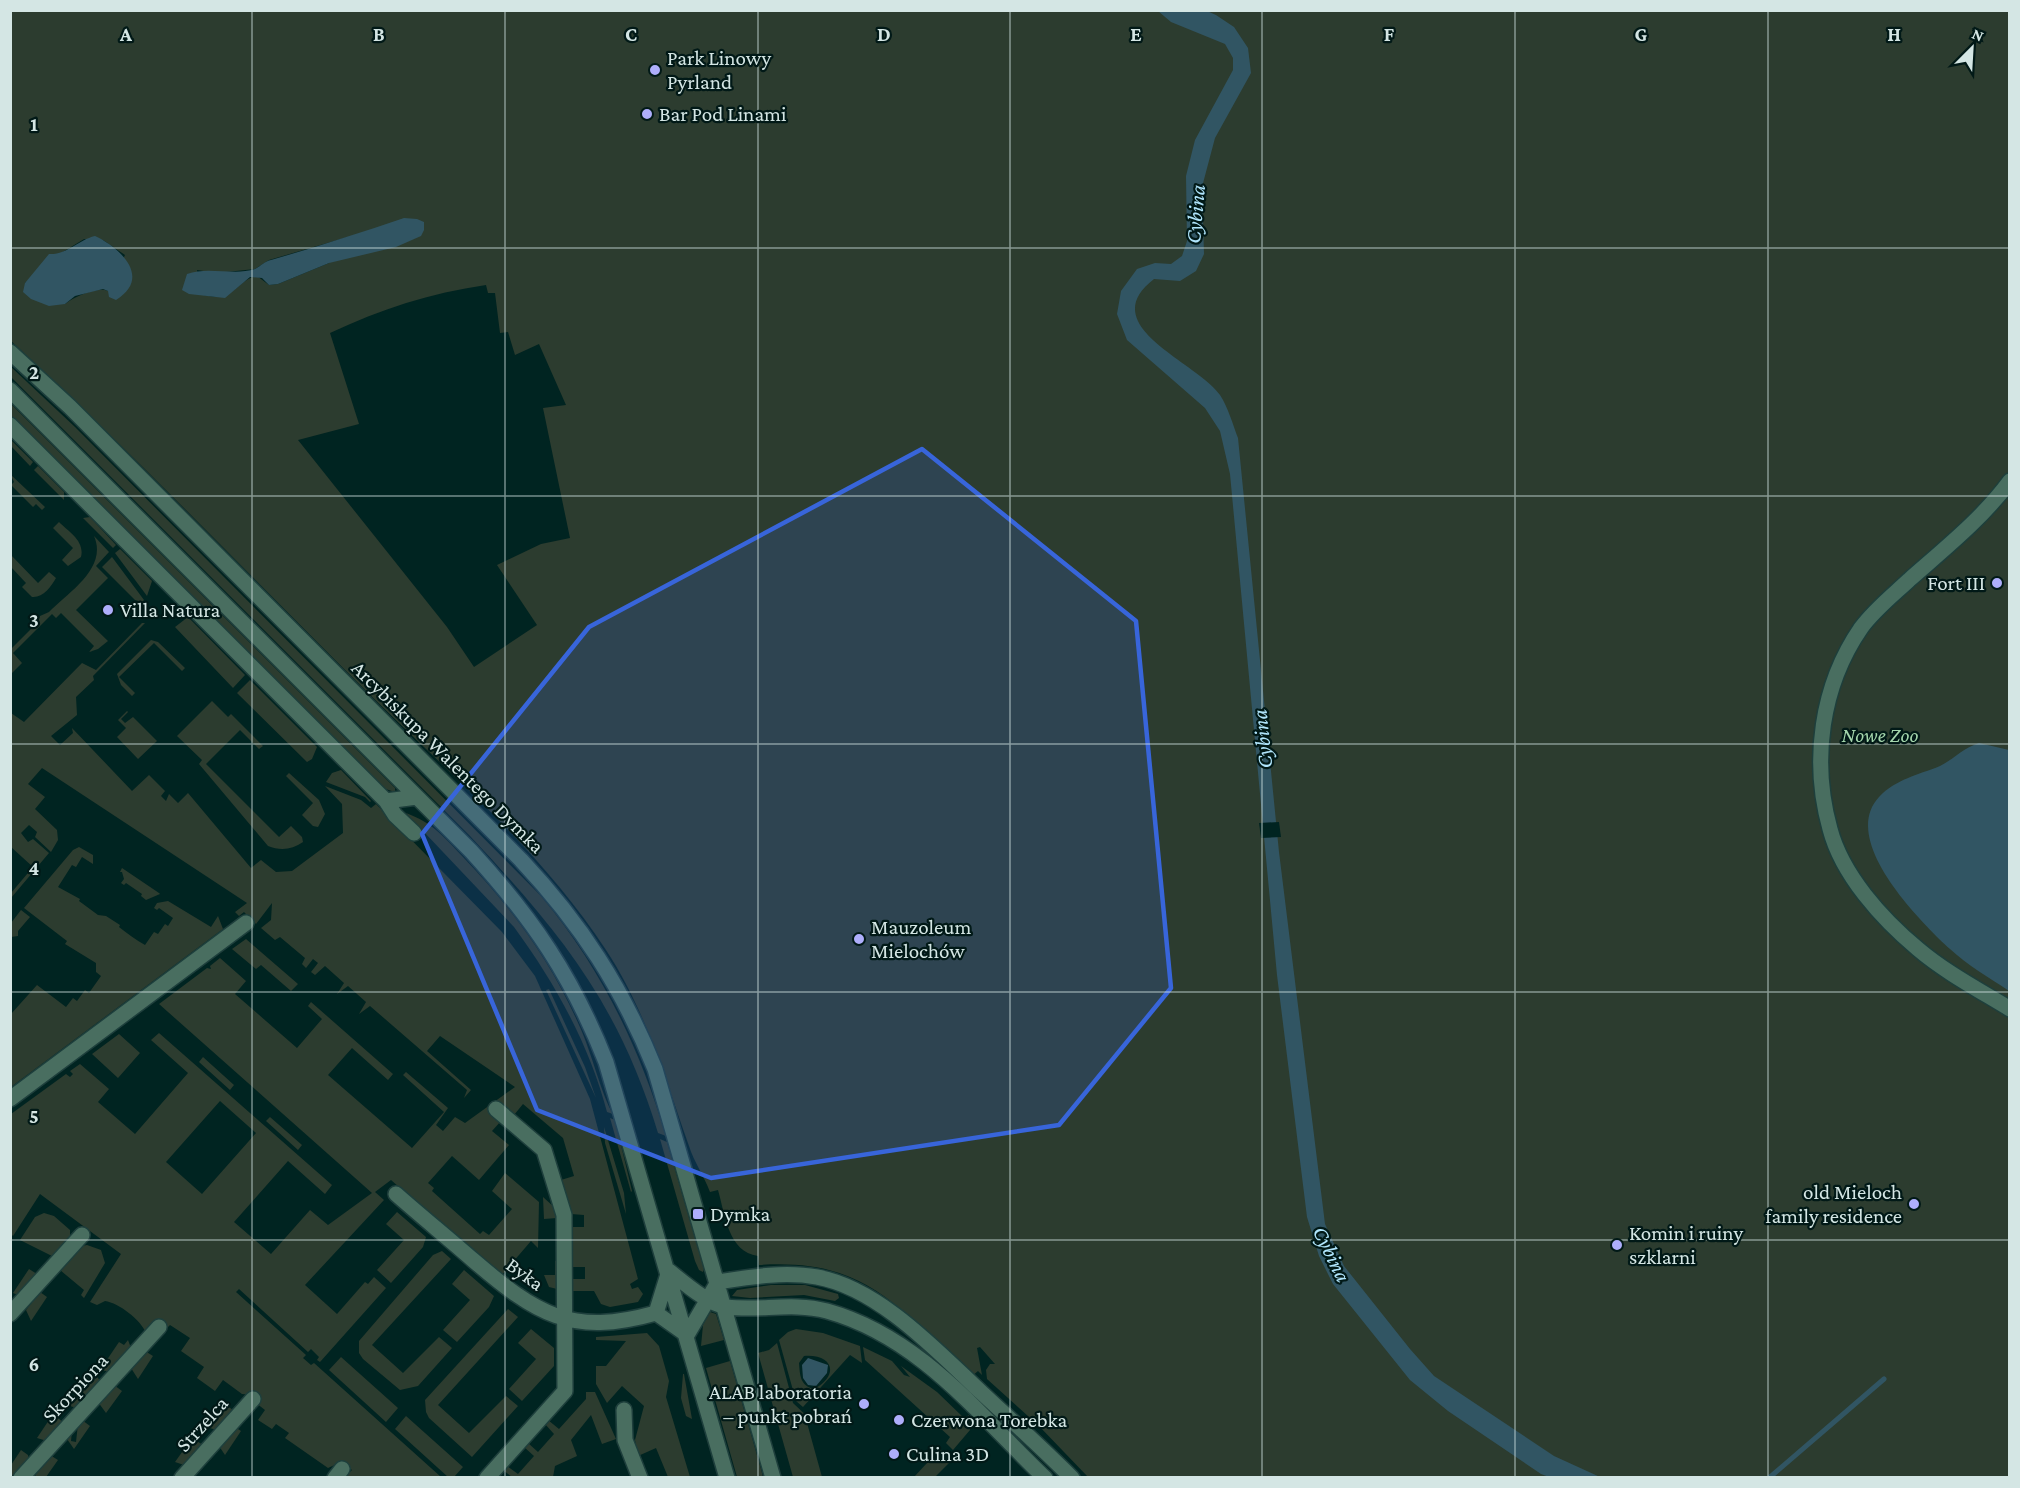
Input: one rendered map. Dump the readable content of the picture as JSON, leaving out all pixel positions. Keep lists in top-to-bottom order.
{
  "streets": {
    "street": [
      "Arcybiskupa Walentego Dymka",
      "Byka",
      "Skorpiona",
      "Strzelca"
    ]
  },
  "water": ["Cybina"],
  "parks": ["Nowe Zoo"],
  "places": {
    "other": [
      "Park Linowy Pyrland",
      "Bar Pod Linami",
      "Fort III",
      "Villa Natura",
      "Mauzoleum Mielochów",
      "old Mieloch family residence",
      "Komin i ruiny szklarni",
      "ALAB laboratoria – punkt pobrań",
      "Czerwona Torebka",
      "Culina 3D"
    ],
    "transit": ["Dymka"]
  },
  "north": "top right",
  "grid": {
    "columns": [
      "A",
      "B",
      "C",
      "D",
      "E",
      "F",
      "G",
      "H"
    ],
    "rows": [
      "1",
      "2",
      "3",
      "4",
      "5",
      "6"
    ]
  }
}
